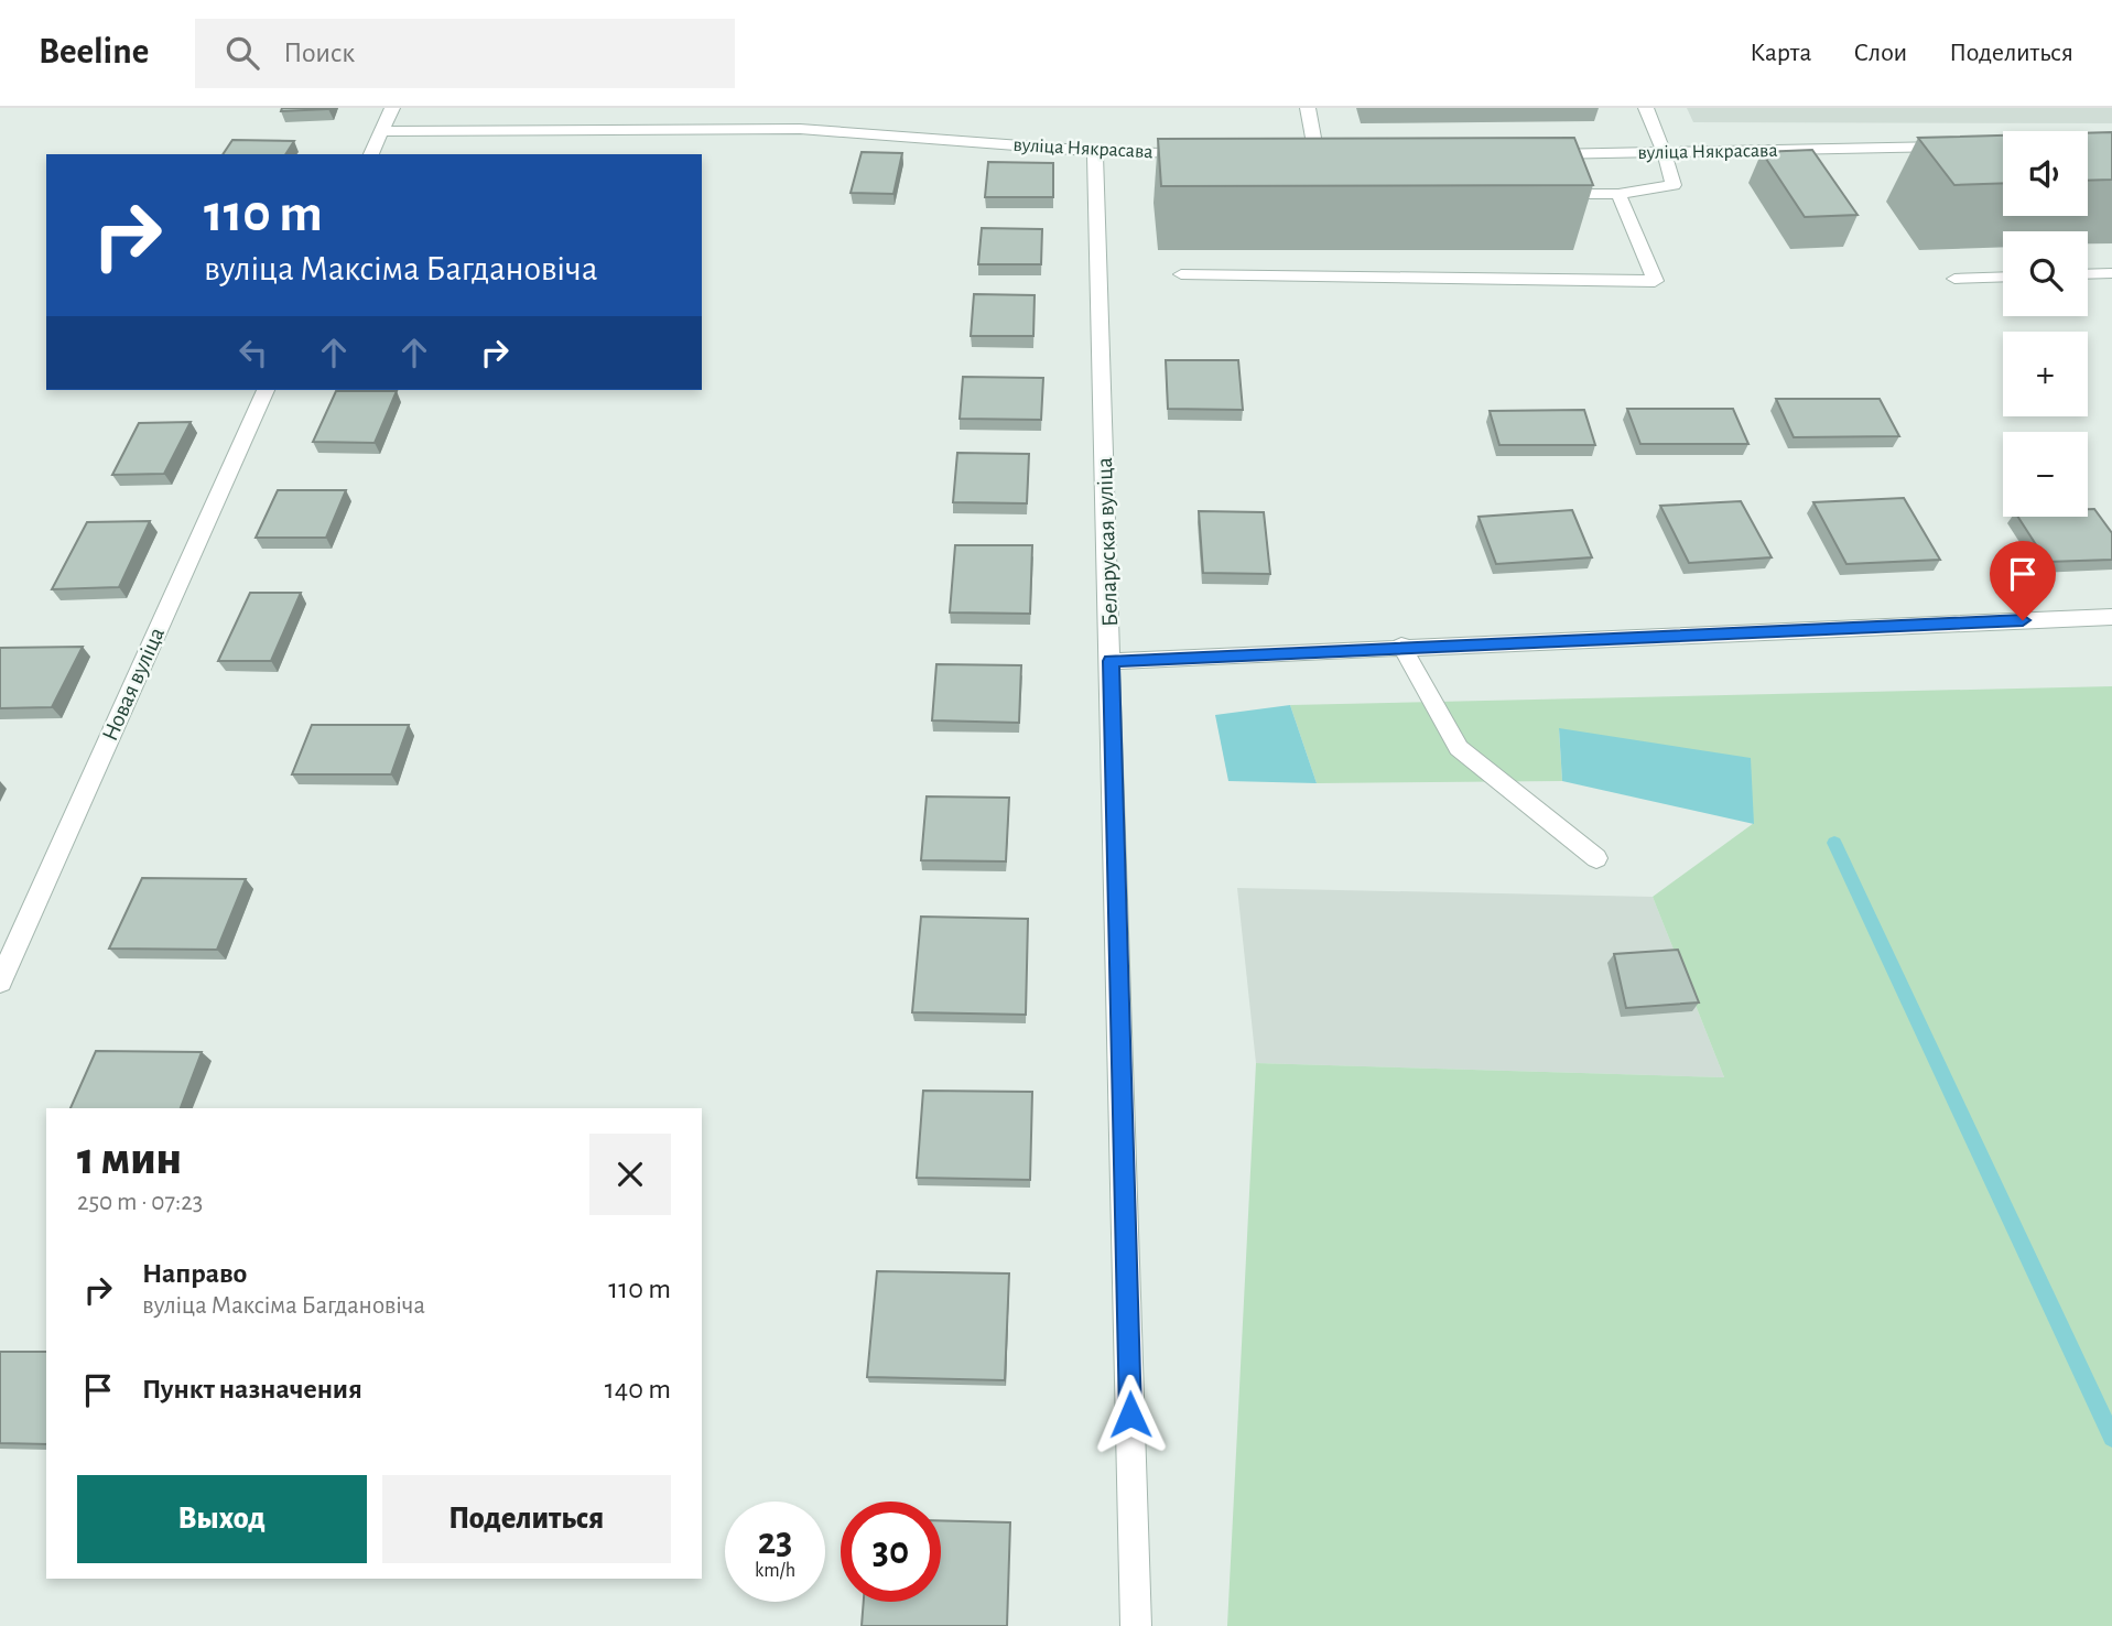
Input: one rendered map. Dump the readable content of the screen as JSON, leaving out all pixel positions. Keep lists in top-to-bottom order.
{
  "streets": {
    "street": ["вуліца Някрасава", "Беларуская вуліца", "Новая вуліца"]
  },
  "crossings": [
    ["вуліца Някрасава", "Беларуская вуліца"]
  ],
  "page": {
    "header": "Beeline",
    "search": "Поиск",
    "nav": ["Карта", "Слои", "Поделиться"],
    "map_buttons": ["+", "−"],
    "turn": ["110 m", "вуліца Максіма Багдановіча"],
    "heading": ["1 мин", "250 m · 07:23"],
    "list": [
      {
        "name": "Направо",
        "note": "вуліца Максіма Багдановіча",
        "value": "110 m"
      },
      {
        "name": "Пункт назначения",
        "value": "140 m"
      }
    ],
    "buttons": ["Выход", "Поделиться"],
    "speed": "23 km/h",
    "limit": "30"
  }
}
